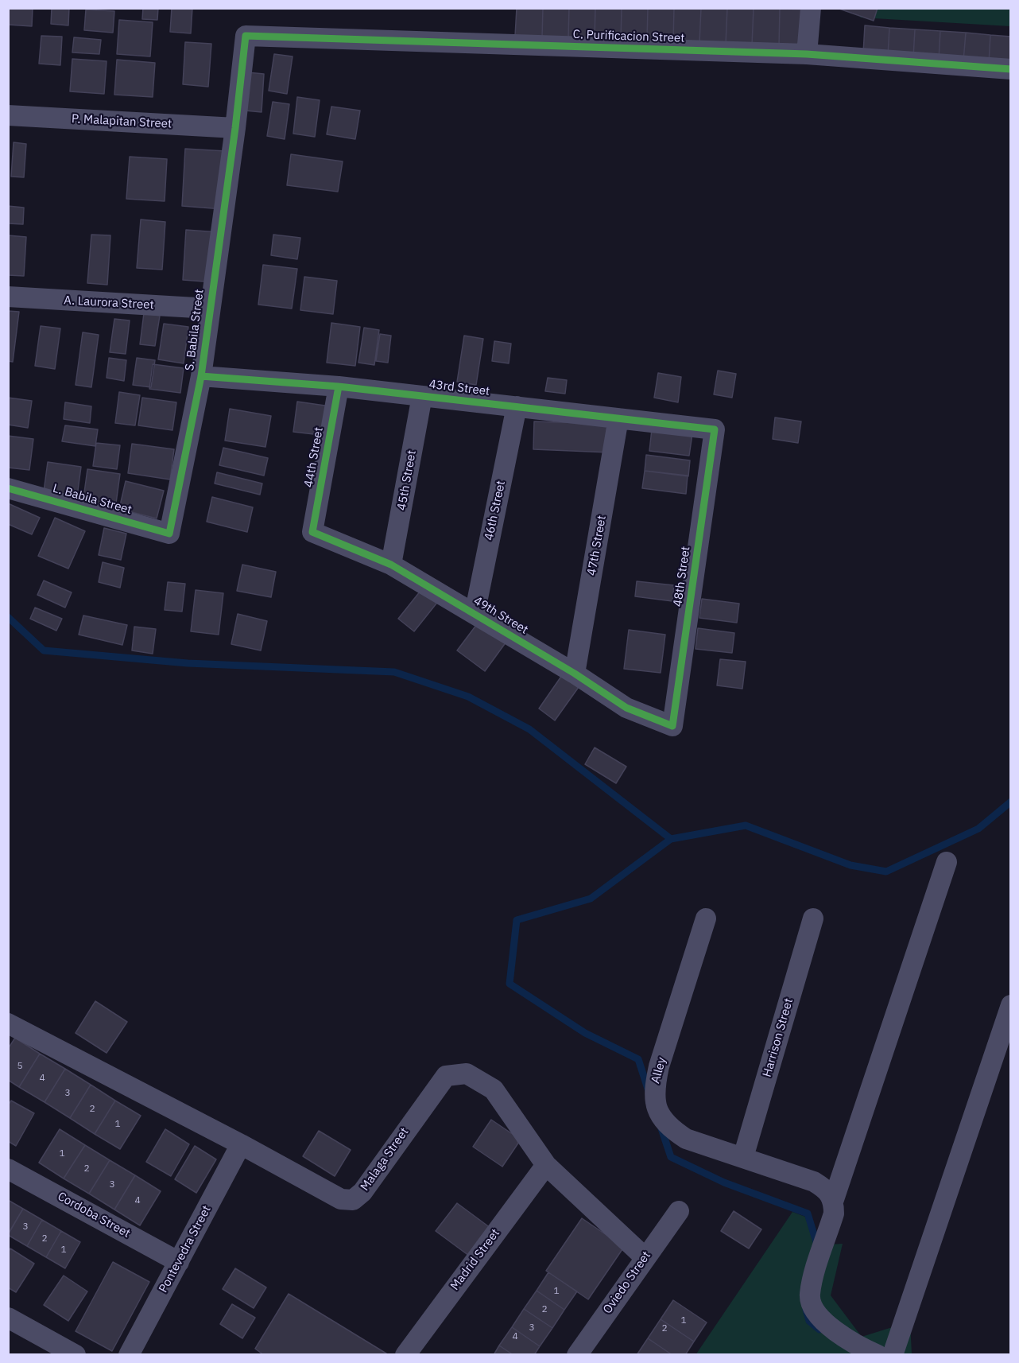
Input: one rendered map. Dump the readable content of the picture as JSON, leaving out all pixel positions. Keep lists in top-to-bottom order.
{
  "streets": {
    "street": [
      "C. Purificacion Street",
      "P. Malapitan Street",
      "A. Laurora Street",
      "S. Babila Street",
      "43rd Street",
      "44th Street",
      "45th Street",
      "L. Babila Street",
      "46th Street",
      "47th Street",
      "48th Street",
      "49th Street",
      "Harrison Street",
      "Alley",
      "Malaga Street",
      "Cordoba Street",
      "Pontevedra Street",
      "Madrid Street",
      "Oviedo Street"
    ]
  },
  "crossings": [
    ["C. Purificacion Street", "S. Babila Street"],
    ["P. Malapitan Street", "S. Babila Street"],
    ["A. Laurora Street", "S. Babila Street"],
    ["S. Babila Street", "43rd Street"],
    ["S. Babila Street", "L. Babila Street"],
    ["43rd Street", "44th Street"],
    ["43rd Street", "45th Street"],
    ["43rd Street", "46th Street"],
    ["43rd Street", "47th Street"],
    ["43rd Street", "48th Street"],
    ["44th Street", "49th Street"],
    ["45th Street", "49th Street"],
    ["46th Street", "49th Street"],
    ["47th Street", "49th Street"],
    ["48th Street", "49th Street"],
    ["Harrison Street", "Alley"],
    ["Malaga Street", "Pontevedra Street"],
    ["Malaga Street", "Madrid Street"],
    ["Malaga Street", "Oviedo Street"],
    ["Cordoba Street", "Pontevedra Street"]
  ],
  "house_numbers": [
    "5",
    "4",
    "3",
    "2",
    "1",
    "1",
    "2",
    "3",
    "4",
    "3",
    "2",
    "1",
    "1",
    "2",
    "1",
    "3",
    "2",
    "4"
  ]
}
